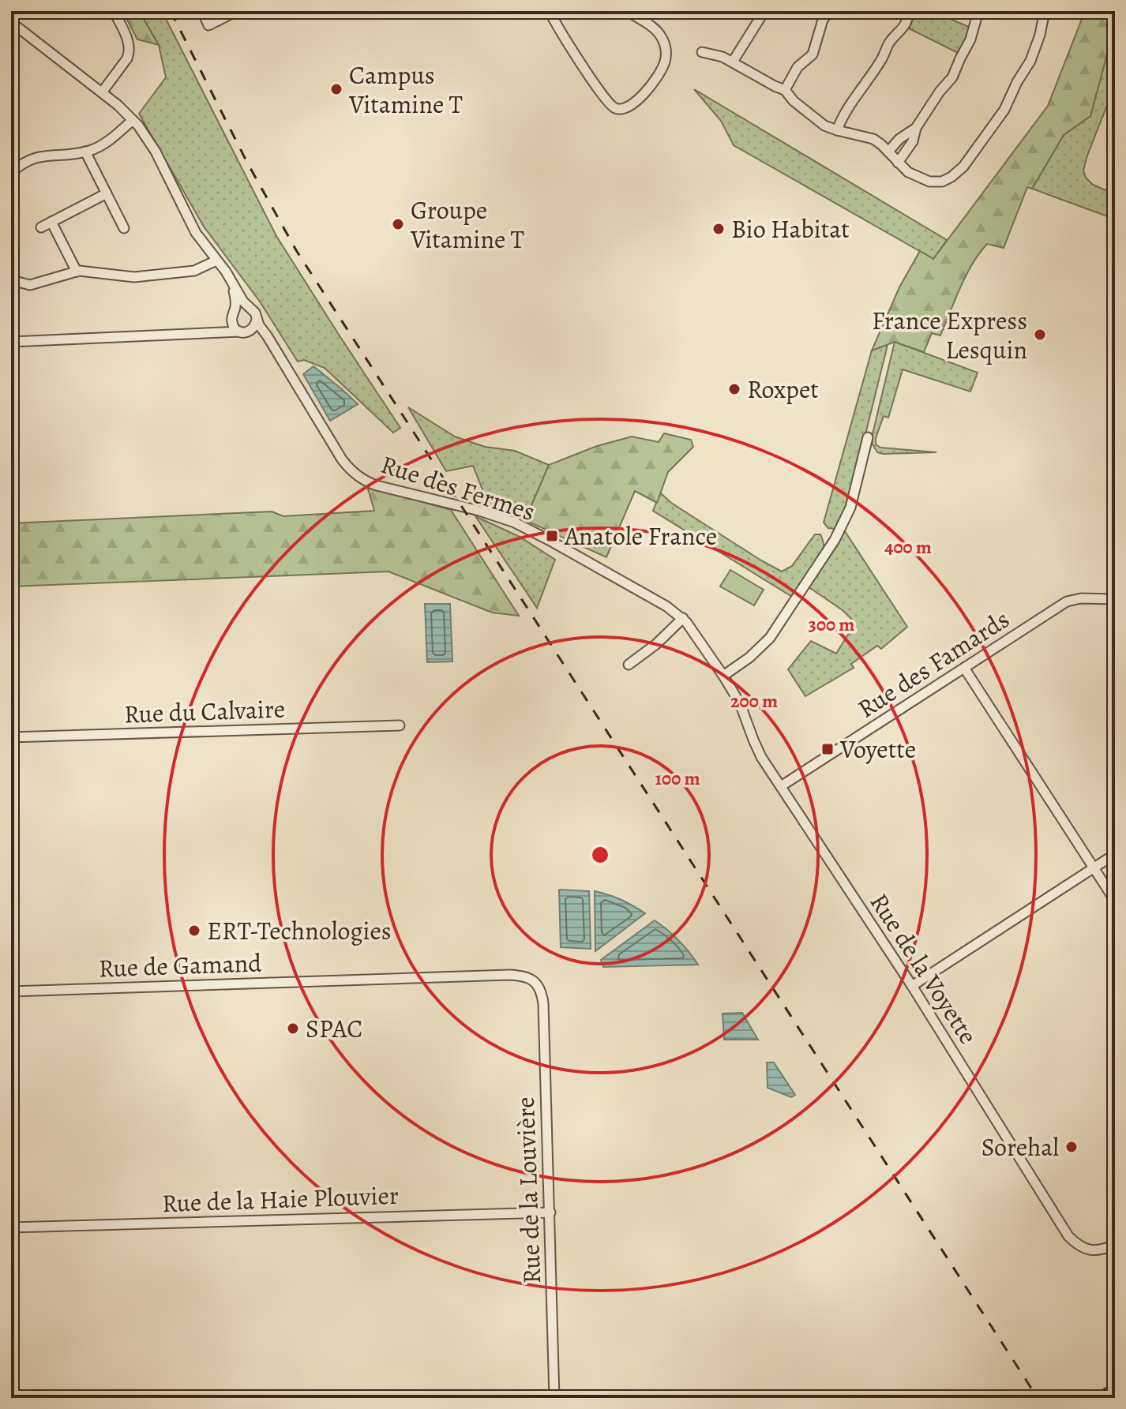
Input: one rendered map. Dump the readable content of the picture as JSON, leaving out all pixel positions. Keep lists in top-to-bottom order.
{
  "streets": {
    "street": [
      "Rue des Fermes",
      "Rue des Famards",
      "Rue du Calvaire",
      "Rue de Gamand",
      "Rue de la Voyette",
      "Rue de la Louvière",
      "Rue de la Haie Plouvier"
    ]
  },
  "crossings": [
    ["Rue des Fermes", "Rue de la Voyette"],
    ["Rue des Famards", "Rue de la Voyette"],
    ["Rue de Gamand", "Rue de la Louvière"],
    ["Rue de la Louvière", "Rue de la Haie Plouvier"]
  ],
  "places": {
    "other": [
      "Campus Vitamine T",
      "Groupe Vitamine T",
      "Bio Habitat",
      "France Express Lesquin",
      "Roxpet",
      "ERT-Technologies",
      "SPAC",
      "Sorehal"
    ],
    "transit": ["Anatole France", "Voyette"]
  },
  "rings": [
    "400 m",
    "300 m",
    "200 m",
    "100 m"
  ]
}
